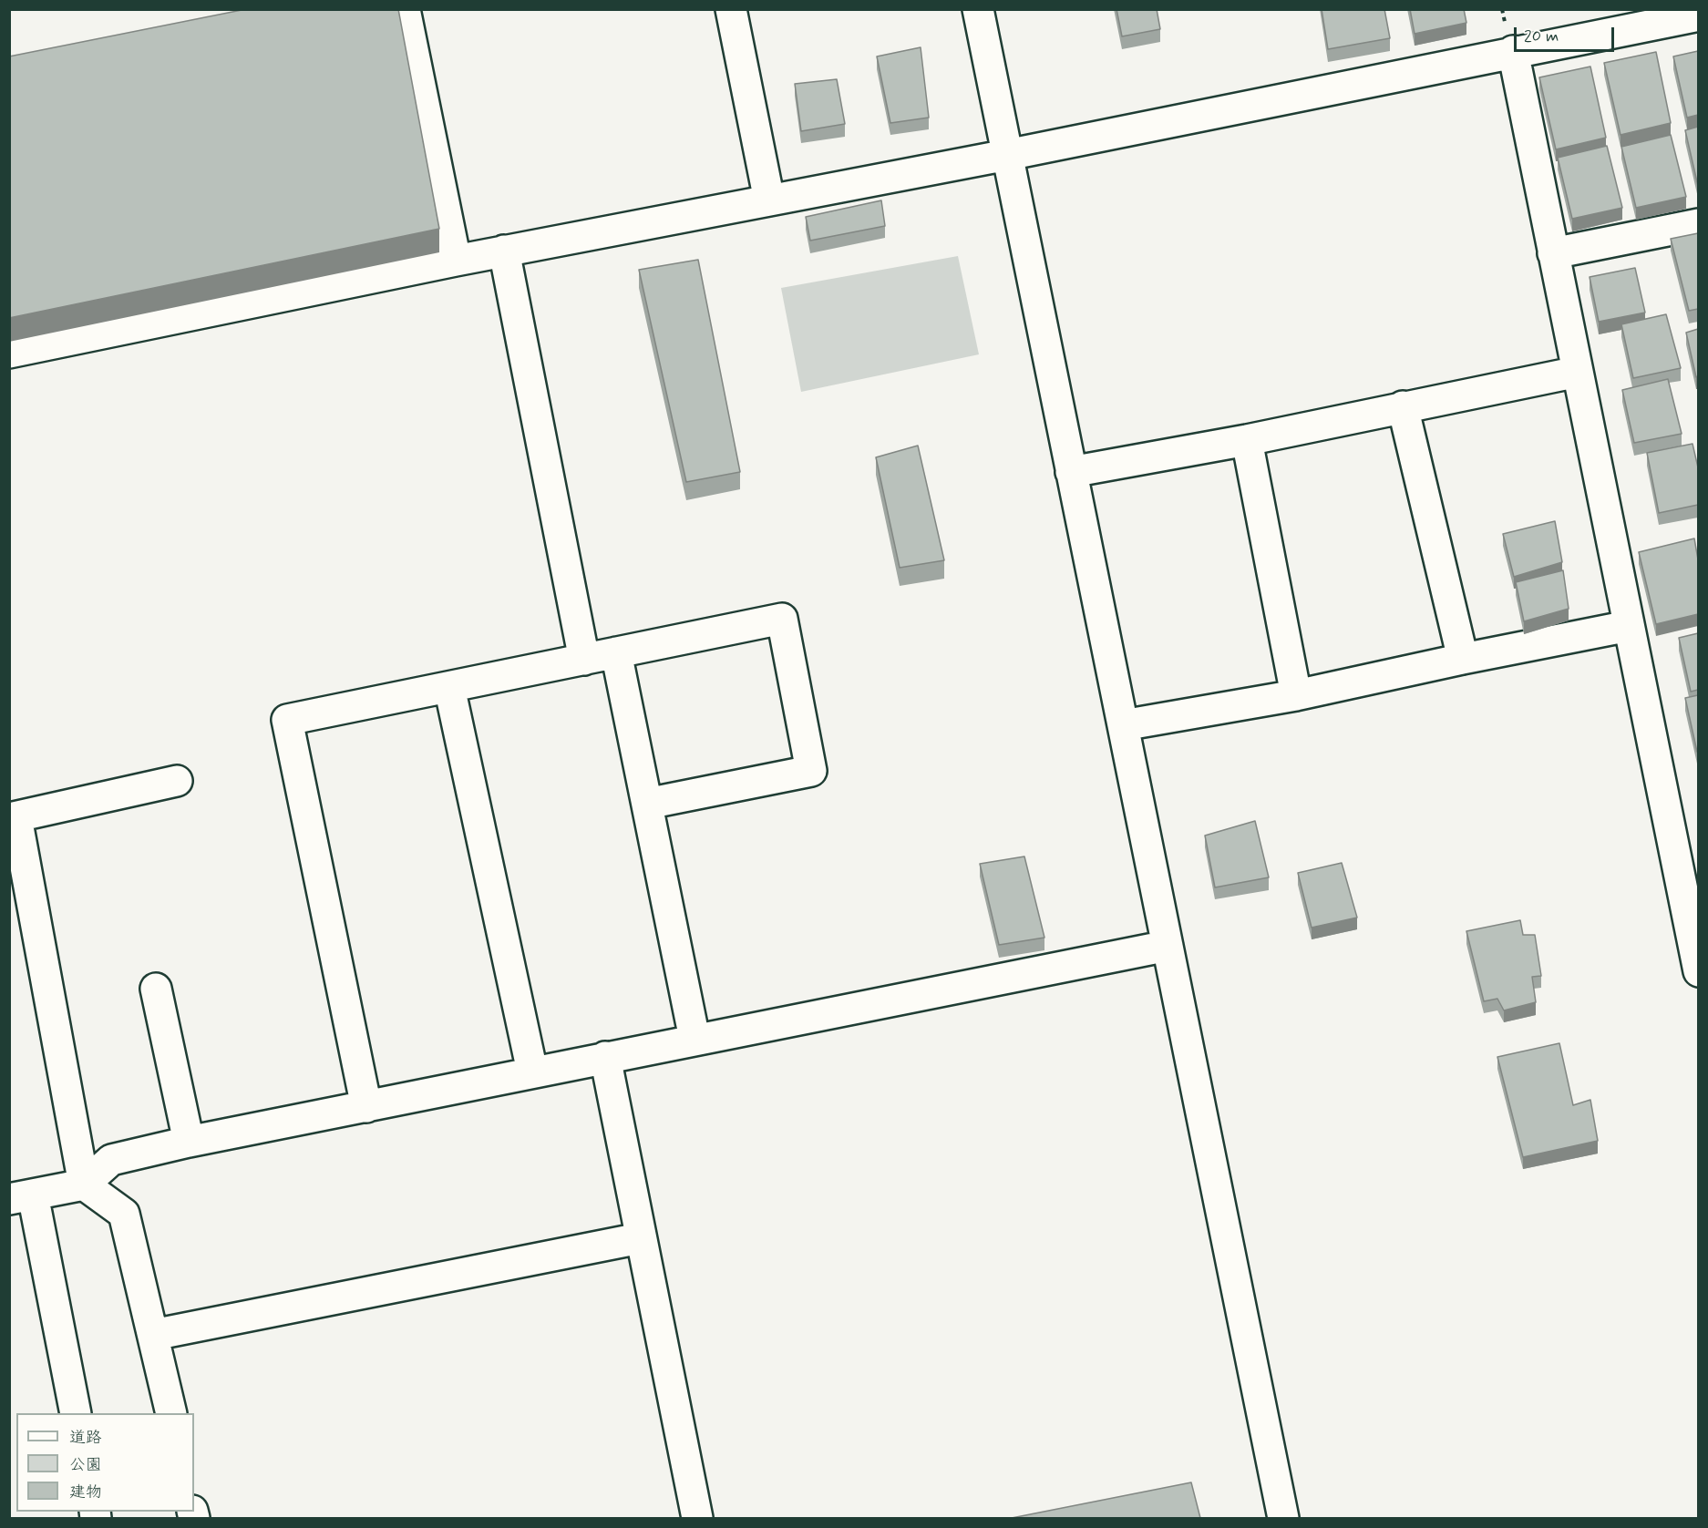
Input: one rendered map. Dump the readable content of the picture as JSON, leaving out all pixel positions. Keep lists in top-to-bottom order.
{
  "legend": ["道路", "公園", "建物"],
  "scale_bar": "20 m"
}
